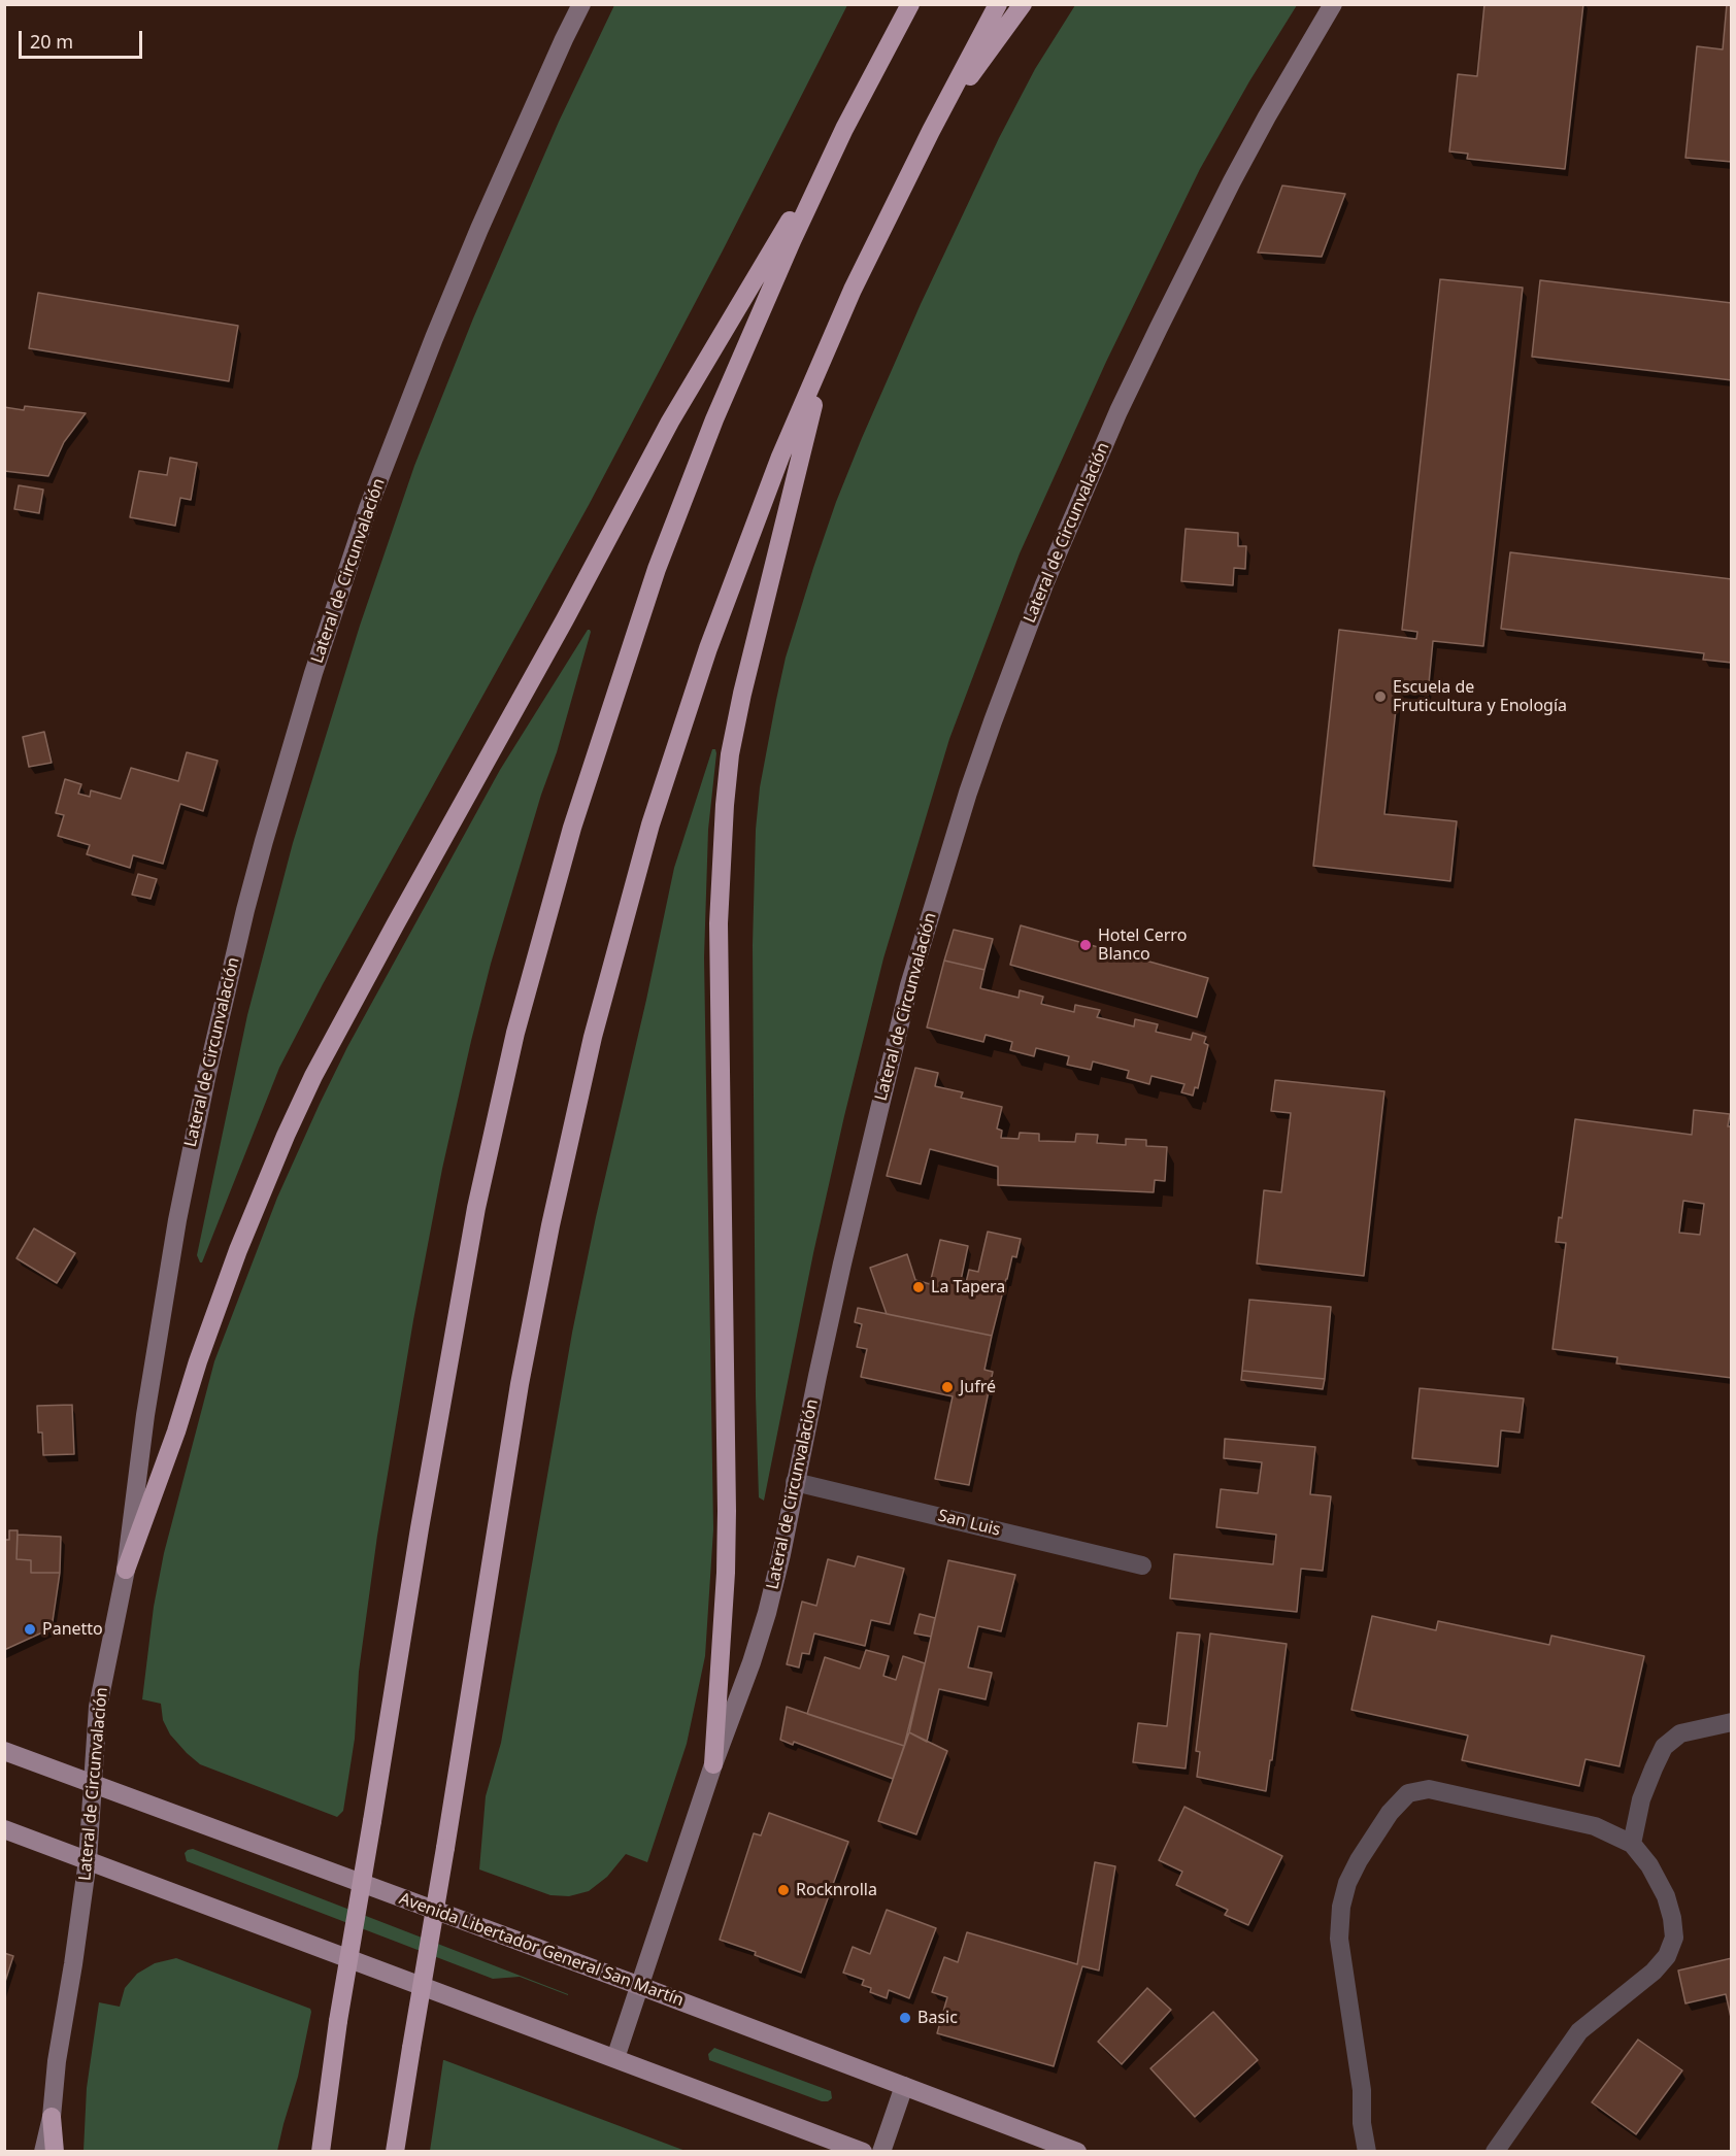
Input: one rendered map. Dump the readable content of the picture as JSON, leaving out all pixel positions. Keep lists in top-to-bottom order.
{
  "streets": {
    "main road": ["Avenida Libertador General San Martín"],
    "street": ["Lateral de Circunvalación", "San Luis"]
  },
  "crossings": [
    ["Lateral de Circunvalación", "San Luis"],
    ["Lateral de Circunvalación", "Avenida Libertador General San Martín"]
  ],
  "places": [
    "Escuela de Fruticultura y Enología",
    "Hotel Cerro Blanco",
    "La Tapera",
    "Jufré",
    "Panetto",
    "Rocknrolla",
    "Basic"
  ],
  "scale_bar": "20 m"
}
